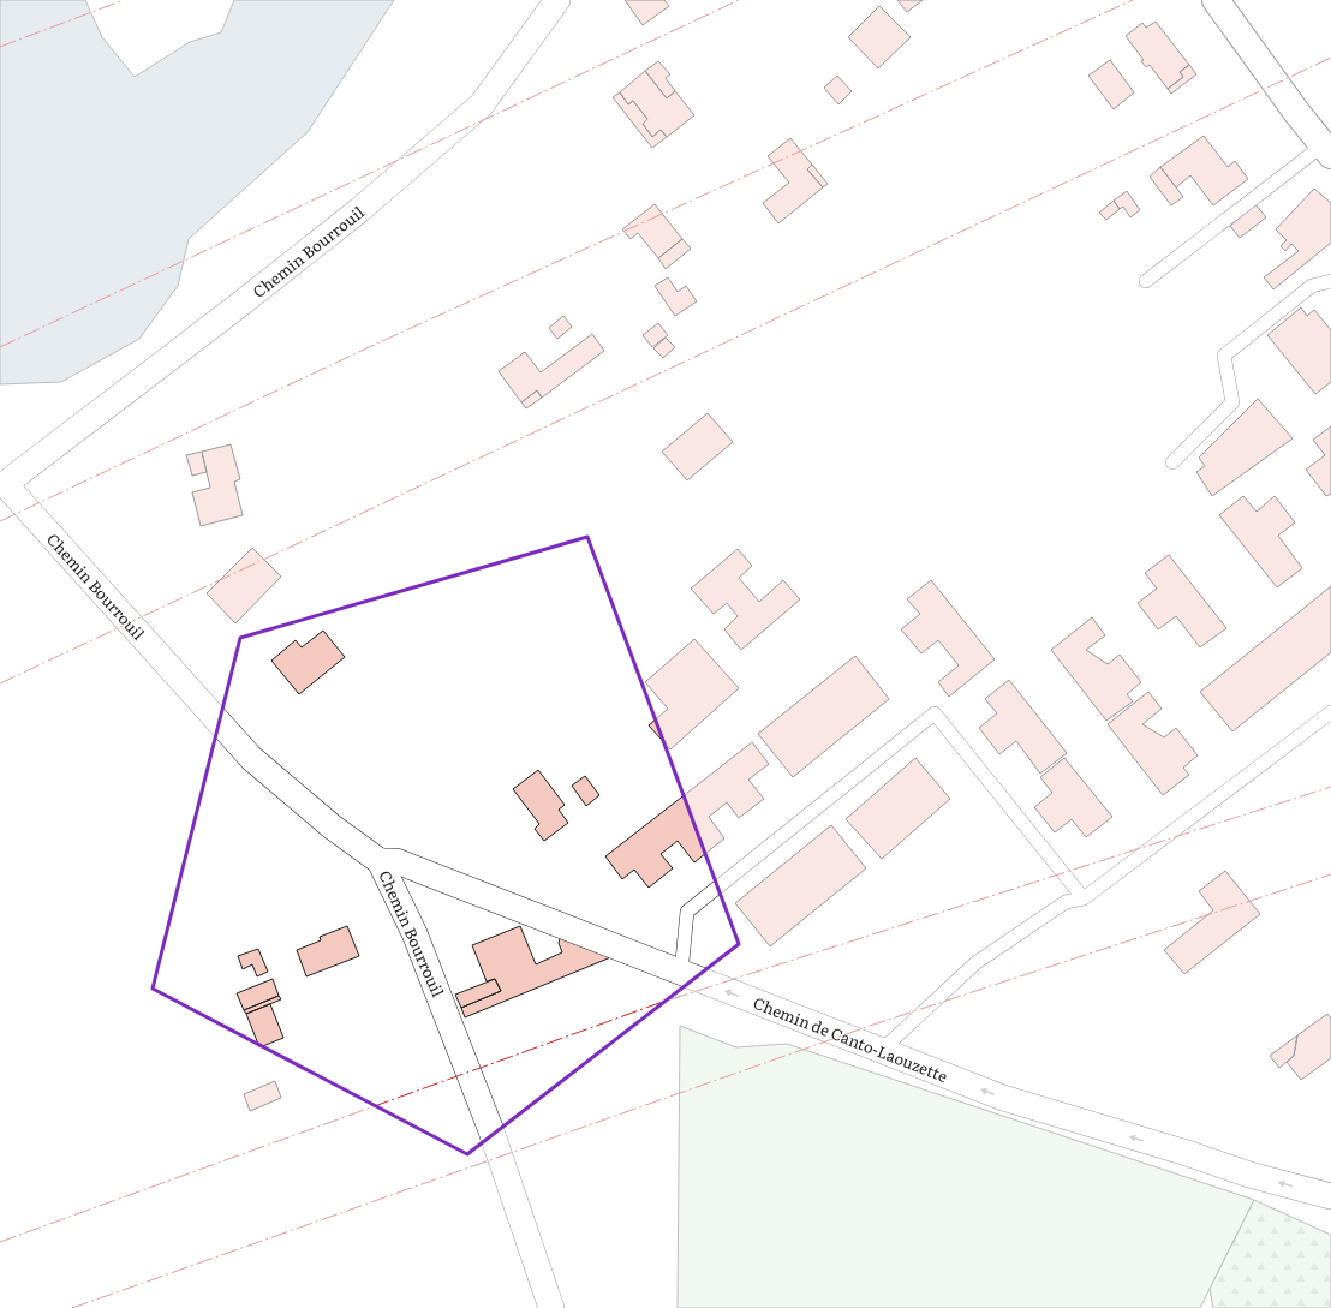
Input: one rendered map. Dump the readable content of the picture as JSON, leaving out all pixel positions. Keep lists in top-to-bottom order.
{
  "streets": {
    "street": ["Chemin Bourrouil", "Chemin de Canto-Laouzette"]
  },
  "crossings": [
    ["Chemin Bourrouil", "Chemin de Canto-Laouzette"]
  ],
  "one_way": ["Chemin de Canto-Laouzette"]
}
